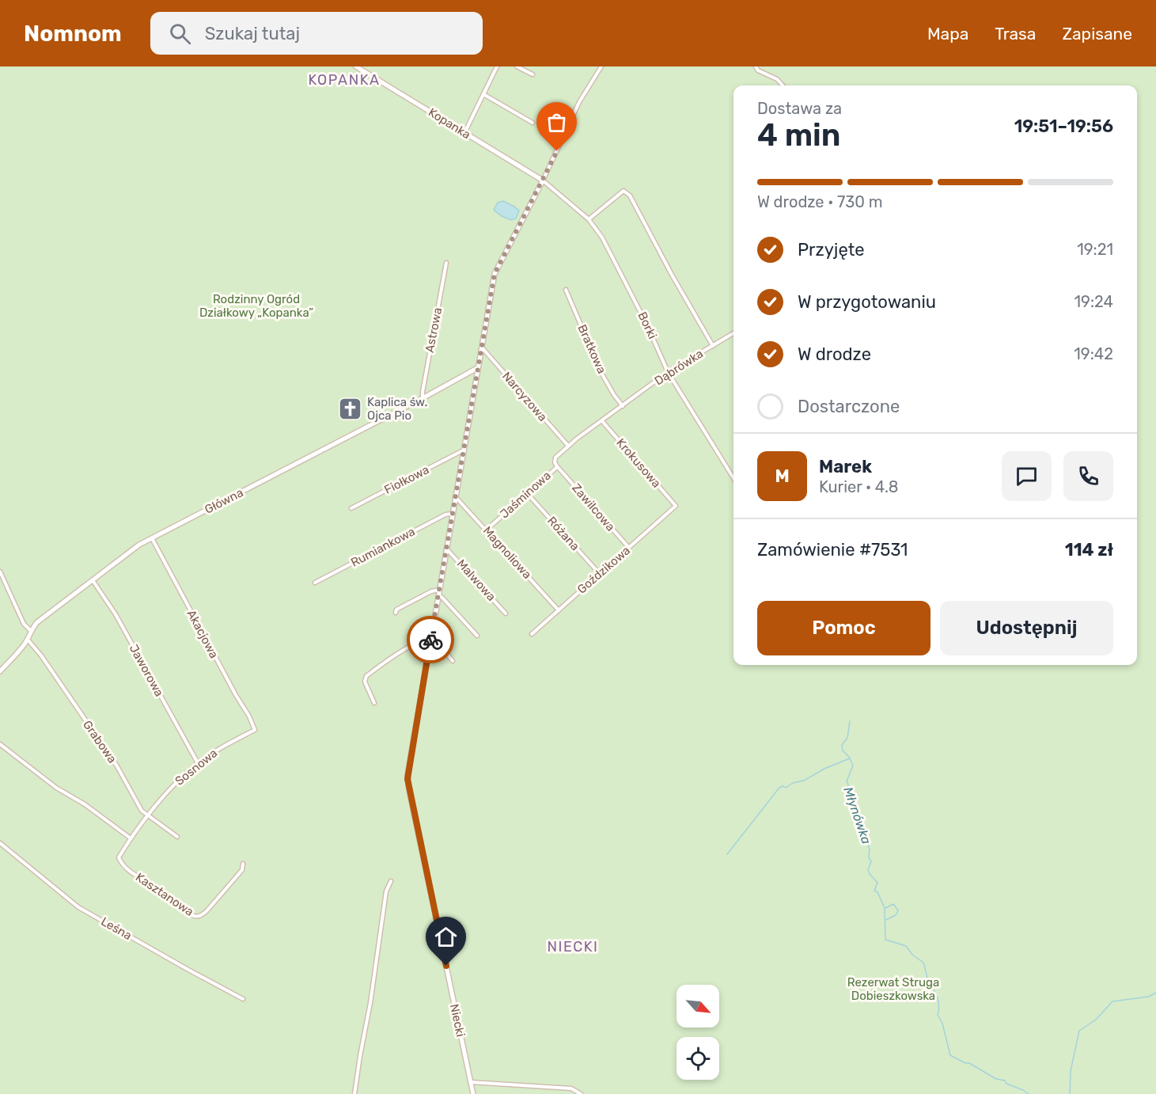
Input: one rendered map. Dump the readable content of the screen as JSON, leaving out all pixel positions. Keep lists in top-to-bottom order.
{
  "streets": {
    "street": [
      "Kopanka",
      "Borki",
      "Astrowa",
      "Bratkowa",
      "Dąbrówka",
      "Narcyzowa",
      "Krokusowa",
      "Fiołkowa",
      "Jaśminowa",
      "Główna",
      "Zawilcowa",
      "Różana",
      "Rumiankowa",
      "Magnoliowa",
      "Goździkowa",
      "Malwowa",
      "Akacjowa",
      "Jaworowa",
      "Grabowa",
      "Sosnowa",
      "Kasztanowa",
      "Leśna",
      "Niecki"
    ]
  },
  "crossings": [
    ["Kopanka", "Borki"],
    ["Kopanka", "Niecki"],
    ["Borki", "Dąbrówka"],
    ["Borki", "Niecki"],
    ["Astrowa", "Główna"],
    ["Bratkowa", "Dąbrówka"],
    ["Bratkowa", "Jaśminowa"],
    ["Dąbrówka", "Jaśminowa"],
    ["Narcyzowa", "Jaśminowa"],
    ["Narcyzowa", "Niecki"],
    ["Krokusowa", "Jaśminowa"],
    ["Krokusowa", "Goździkowa"],
    ["Fiołkowa", "Niecki"],
    ["Jaśminowa", "Zawilcowa"],
    ["Jaśminowa", "Różana"],
    ["Jaśminowa", "Magnoliowa"],
    ["Główna", "Akacjowa"],
    ["Główna", "Jaworowa"],
    ["Główna", "Grabowa"],
    ["Główna", "Niecki"],
    ["Zawilcowa", "Goździkowa"],
    ["Różana", "Goździkowa"],
    ["Rumiankowa", "Niecki"],
    ["Magnoliowa", "Goździkowa"],
    ["Magnoliowa", "Niecki"],
    ["Malwowa", "Niecki"],
    ["Akacjowa", "Sosnowa"],
    ["Jaworowa", "Sosnowa"],
    ["Grabowa", "Sosnowa"],
    ["Grabowa", "Kasztanowa"],
    ["Sosnowa", "Kasztanowa"]
  ],
  "districts": ["KOPANKA", "NIECKI"],
  "water": ["Młynówka"],
  "parks": ["Rodzinny Ogród Działkowy „Kopanka”", "Rezerwat Struga Dobieszkowska"],
  "places": {
    "church": ["Kaplica św. Ojca Pio"]
  },
  "north": "bottom right",
  "page": {
    "header": "Nomnom",
    "search": "Szukaj tutaj",
    "nav": ["Mapa", "Trasa", "Zapisane"],
    "heading": ["4 min", "Dostawa za", "19:51–19:56"],
    "panel": [
      "Marek",
      "Kurier · 4.8",
      "Zamówienie #7531",
      "114 zł"
    ],
    "bar": "W drodze · 730 m",
    "list": [
      ["Przyjęte", "19:21"],
      ["W przygotowaniu", "19:24"],
      ["W drodze", "19:42"],
      "Dostarczone"
    ],
    "round": "M",
    "buttons": ["Pomoc", "Udostępnij"]
  }
}
